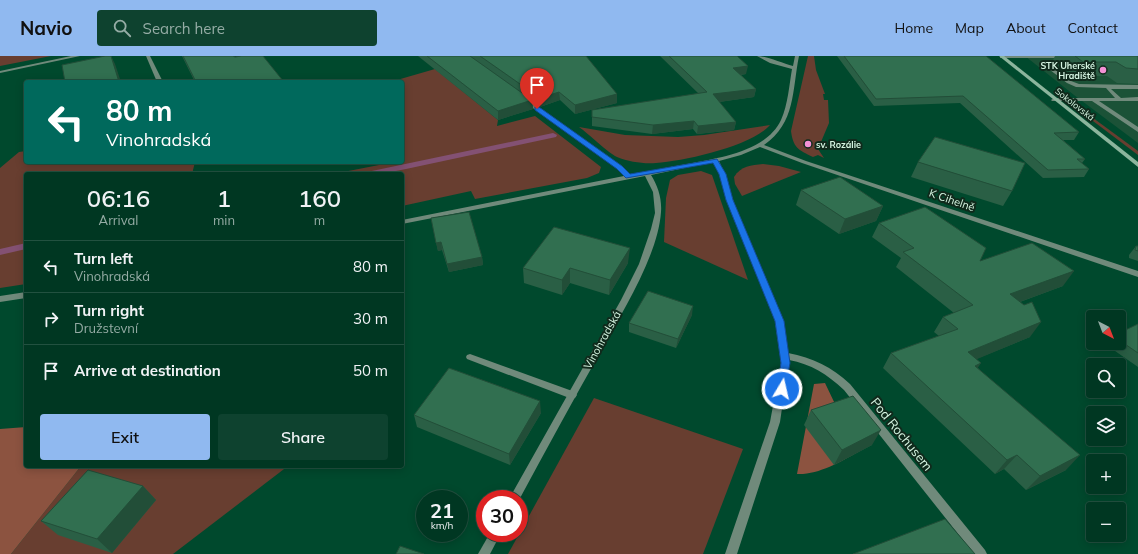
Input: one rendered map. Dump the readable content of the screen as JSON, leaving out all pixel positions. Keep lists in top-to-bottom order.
{
  "streets": {
    "main road": ["Sokolovská"],
    "street": ["K Cihelně", "Vinohradská", "Pod Rochusem"]
  },
  "places": ["STK Uherské Hradiště", "sv. Rozálie"],
  "north": "bottom right",
  "page": {
    "header": "Navio",
    "search": "Search here",
    "nav": [
      "Home",
      "Map",
      "About",
      "Contact"
    ],
    "turn": ["80 m", "Vinohradská"],
    "eta": [
      "06:16",
      "Arrival",
      "1",
      "min",
      "160",
      "m"
    ],
    "list": [
      {
        "name": "Turn left",
        "note": "Vinohradská",
        "value": "80 m"
      },
      {
        "name": "Turn right",
        "note": "Družstevní",
        "value": "30 m"
      },
      {
        "name": "Arrive at destination",
        "value": "50 m"
      }
    ],
    "map_buttons": ["+", "−"],
    "buttons": ["Exit", "Share"],
    "speed": "21 km/h",
    "limit": "30"
  }
}
